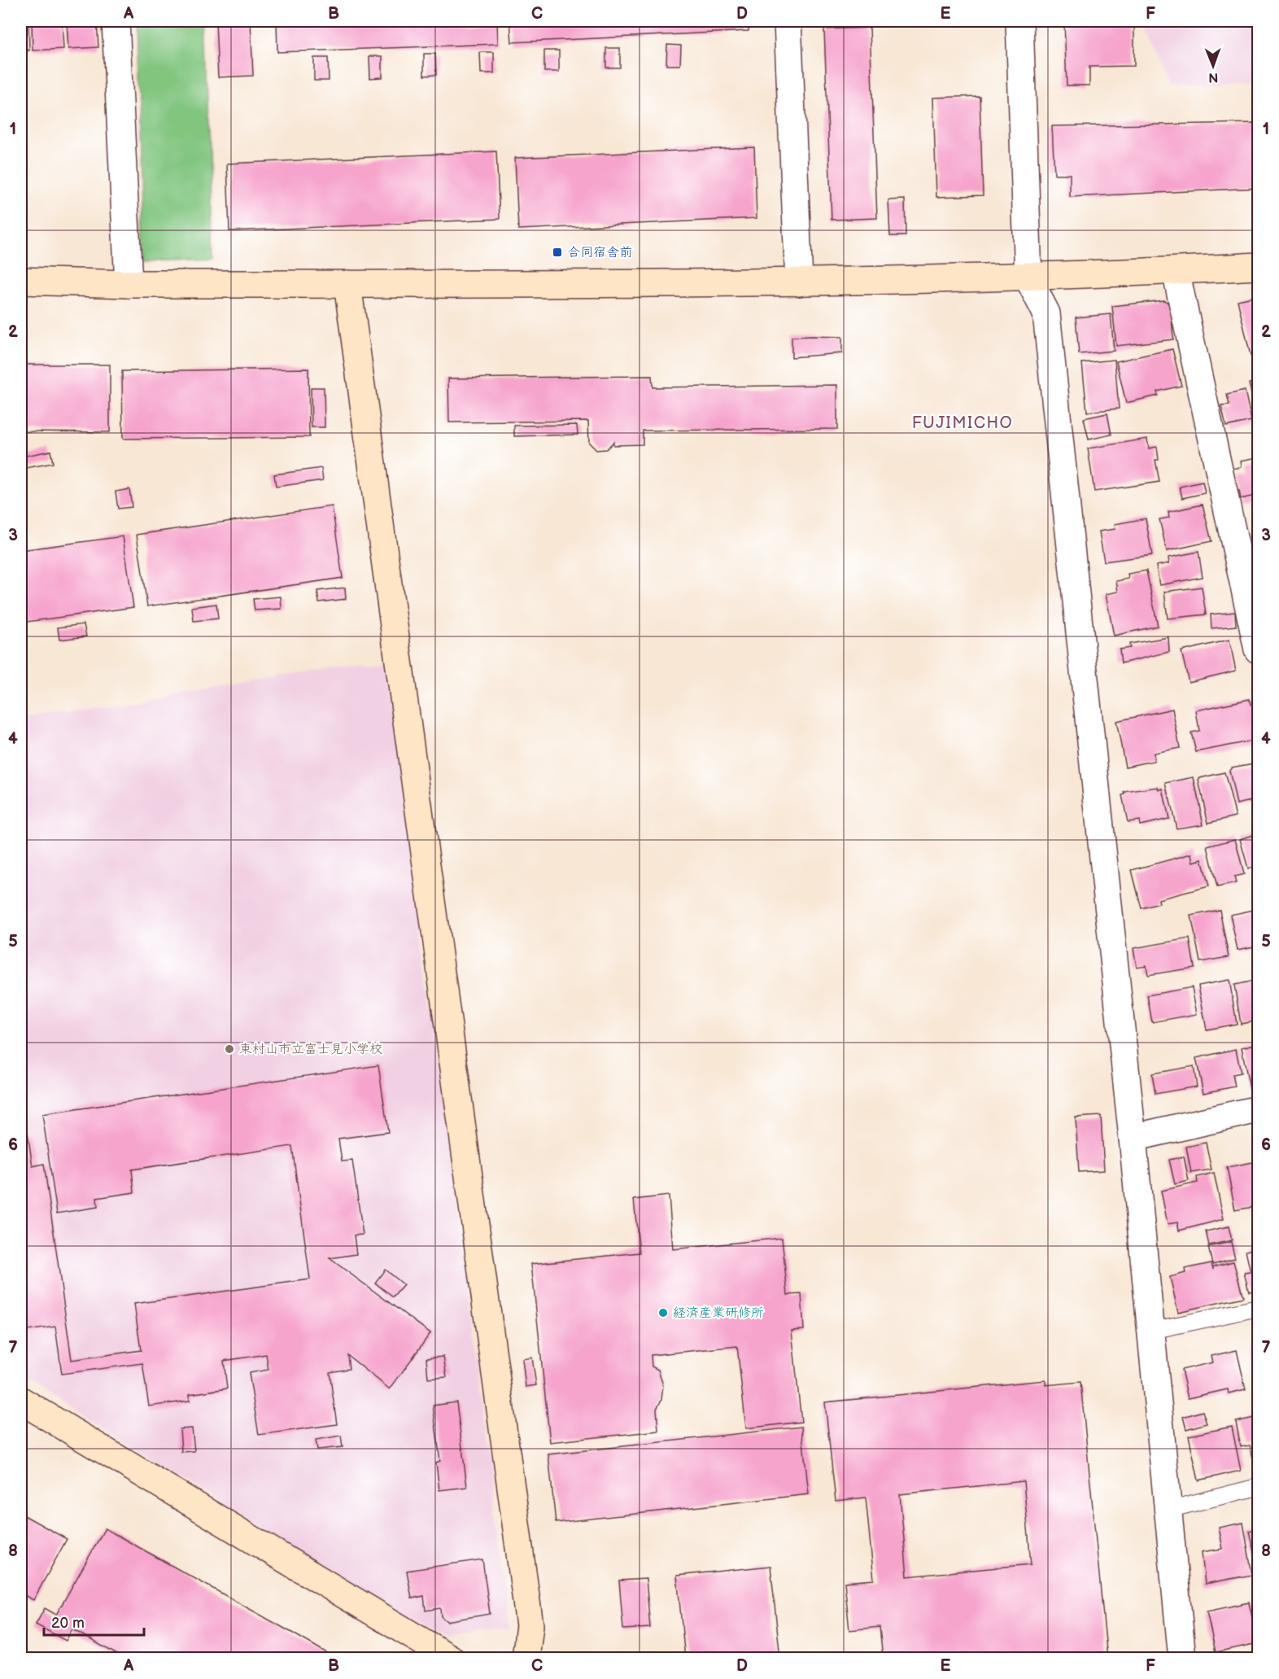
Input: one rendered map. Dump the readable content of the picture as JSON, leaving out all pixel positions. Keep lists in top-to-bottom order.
{
  "districts": ["FUJIMICHO"],
  "places": {
    "transit": ["合同宿舎前"],
    "other": ["東村山市立富士見小学校", "経済産業研修所"]
  },
  "scale_bar": "20 m",
  "north": "bottom",
  "grid": {
    "columns": [
      "A",
      "B",
      "C",
      "D",
      "E",
      "F"
    ],
    "rows": [
      "1",
      "2",
      "3",
      "4",
      "5",
      "6",
      "7",
      "8"
    ]
  }
}
